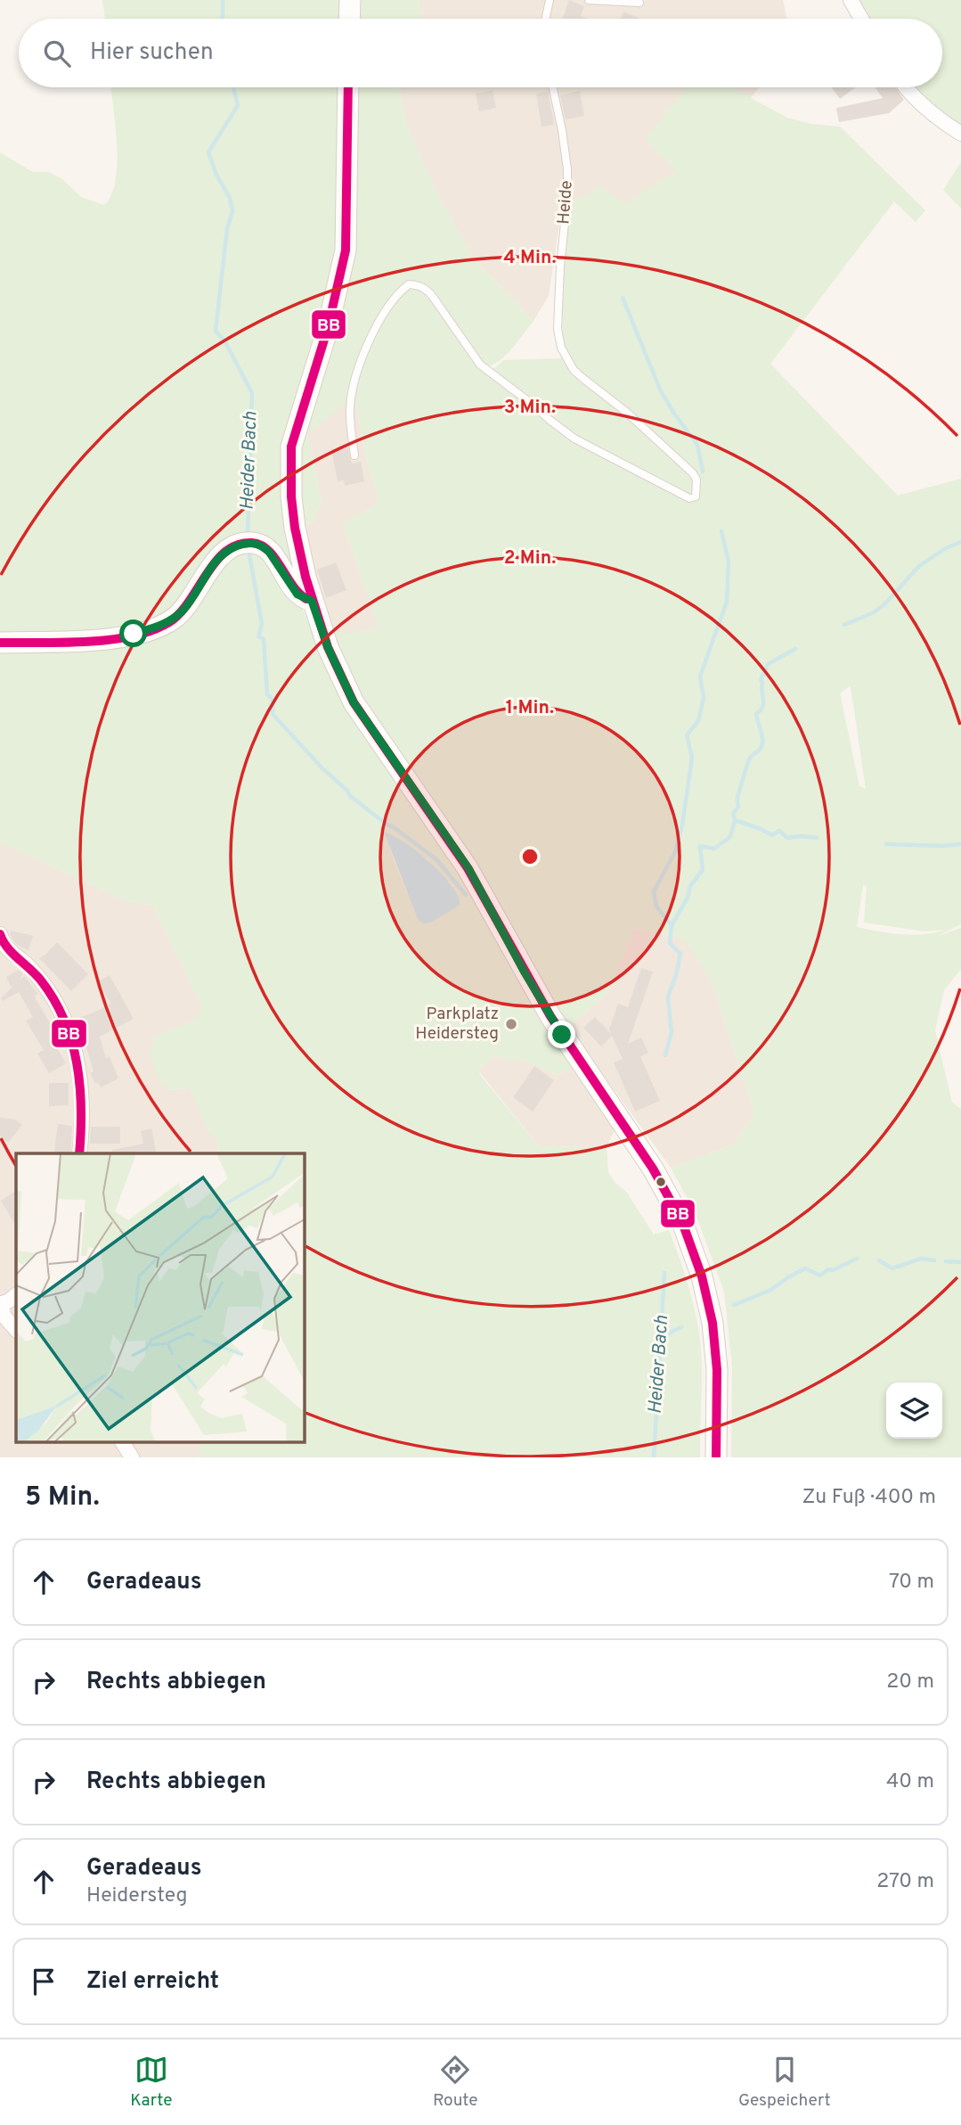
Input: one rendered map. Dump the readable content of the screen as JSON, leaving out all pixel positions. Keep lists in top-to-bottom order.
{
  "streets": {
    "lane": ["Heide"]
  },
  "water": ["Heider Bach"],
  "places": ["Parkplatz Heidersteg"],
  "lines": ["transit line BB"],
  "page": {
    "search": "Hier suchen",
    "heading": ["5 Min.", "Zu Fuß · 400 m"],
    "list": [
      ["Geradeaus", "70 m"],
      ["Rechts abbiegen", "20 m"],
      ["Rechts abbiegen", "40 m"],
      ["Geradeaus", "Heidersteg", "270 m"],
      "Ziel erreicht"
    ],
    "nav": ["Karte", "Route", "Gespeichert"]
  },
  "rings": [
    "4 Min.",
    "3 Min.",
    "2 Min.",
    "1 Min."
  ]
}
